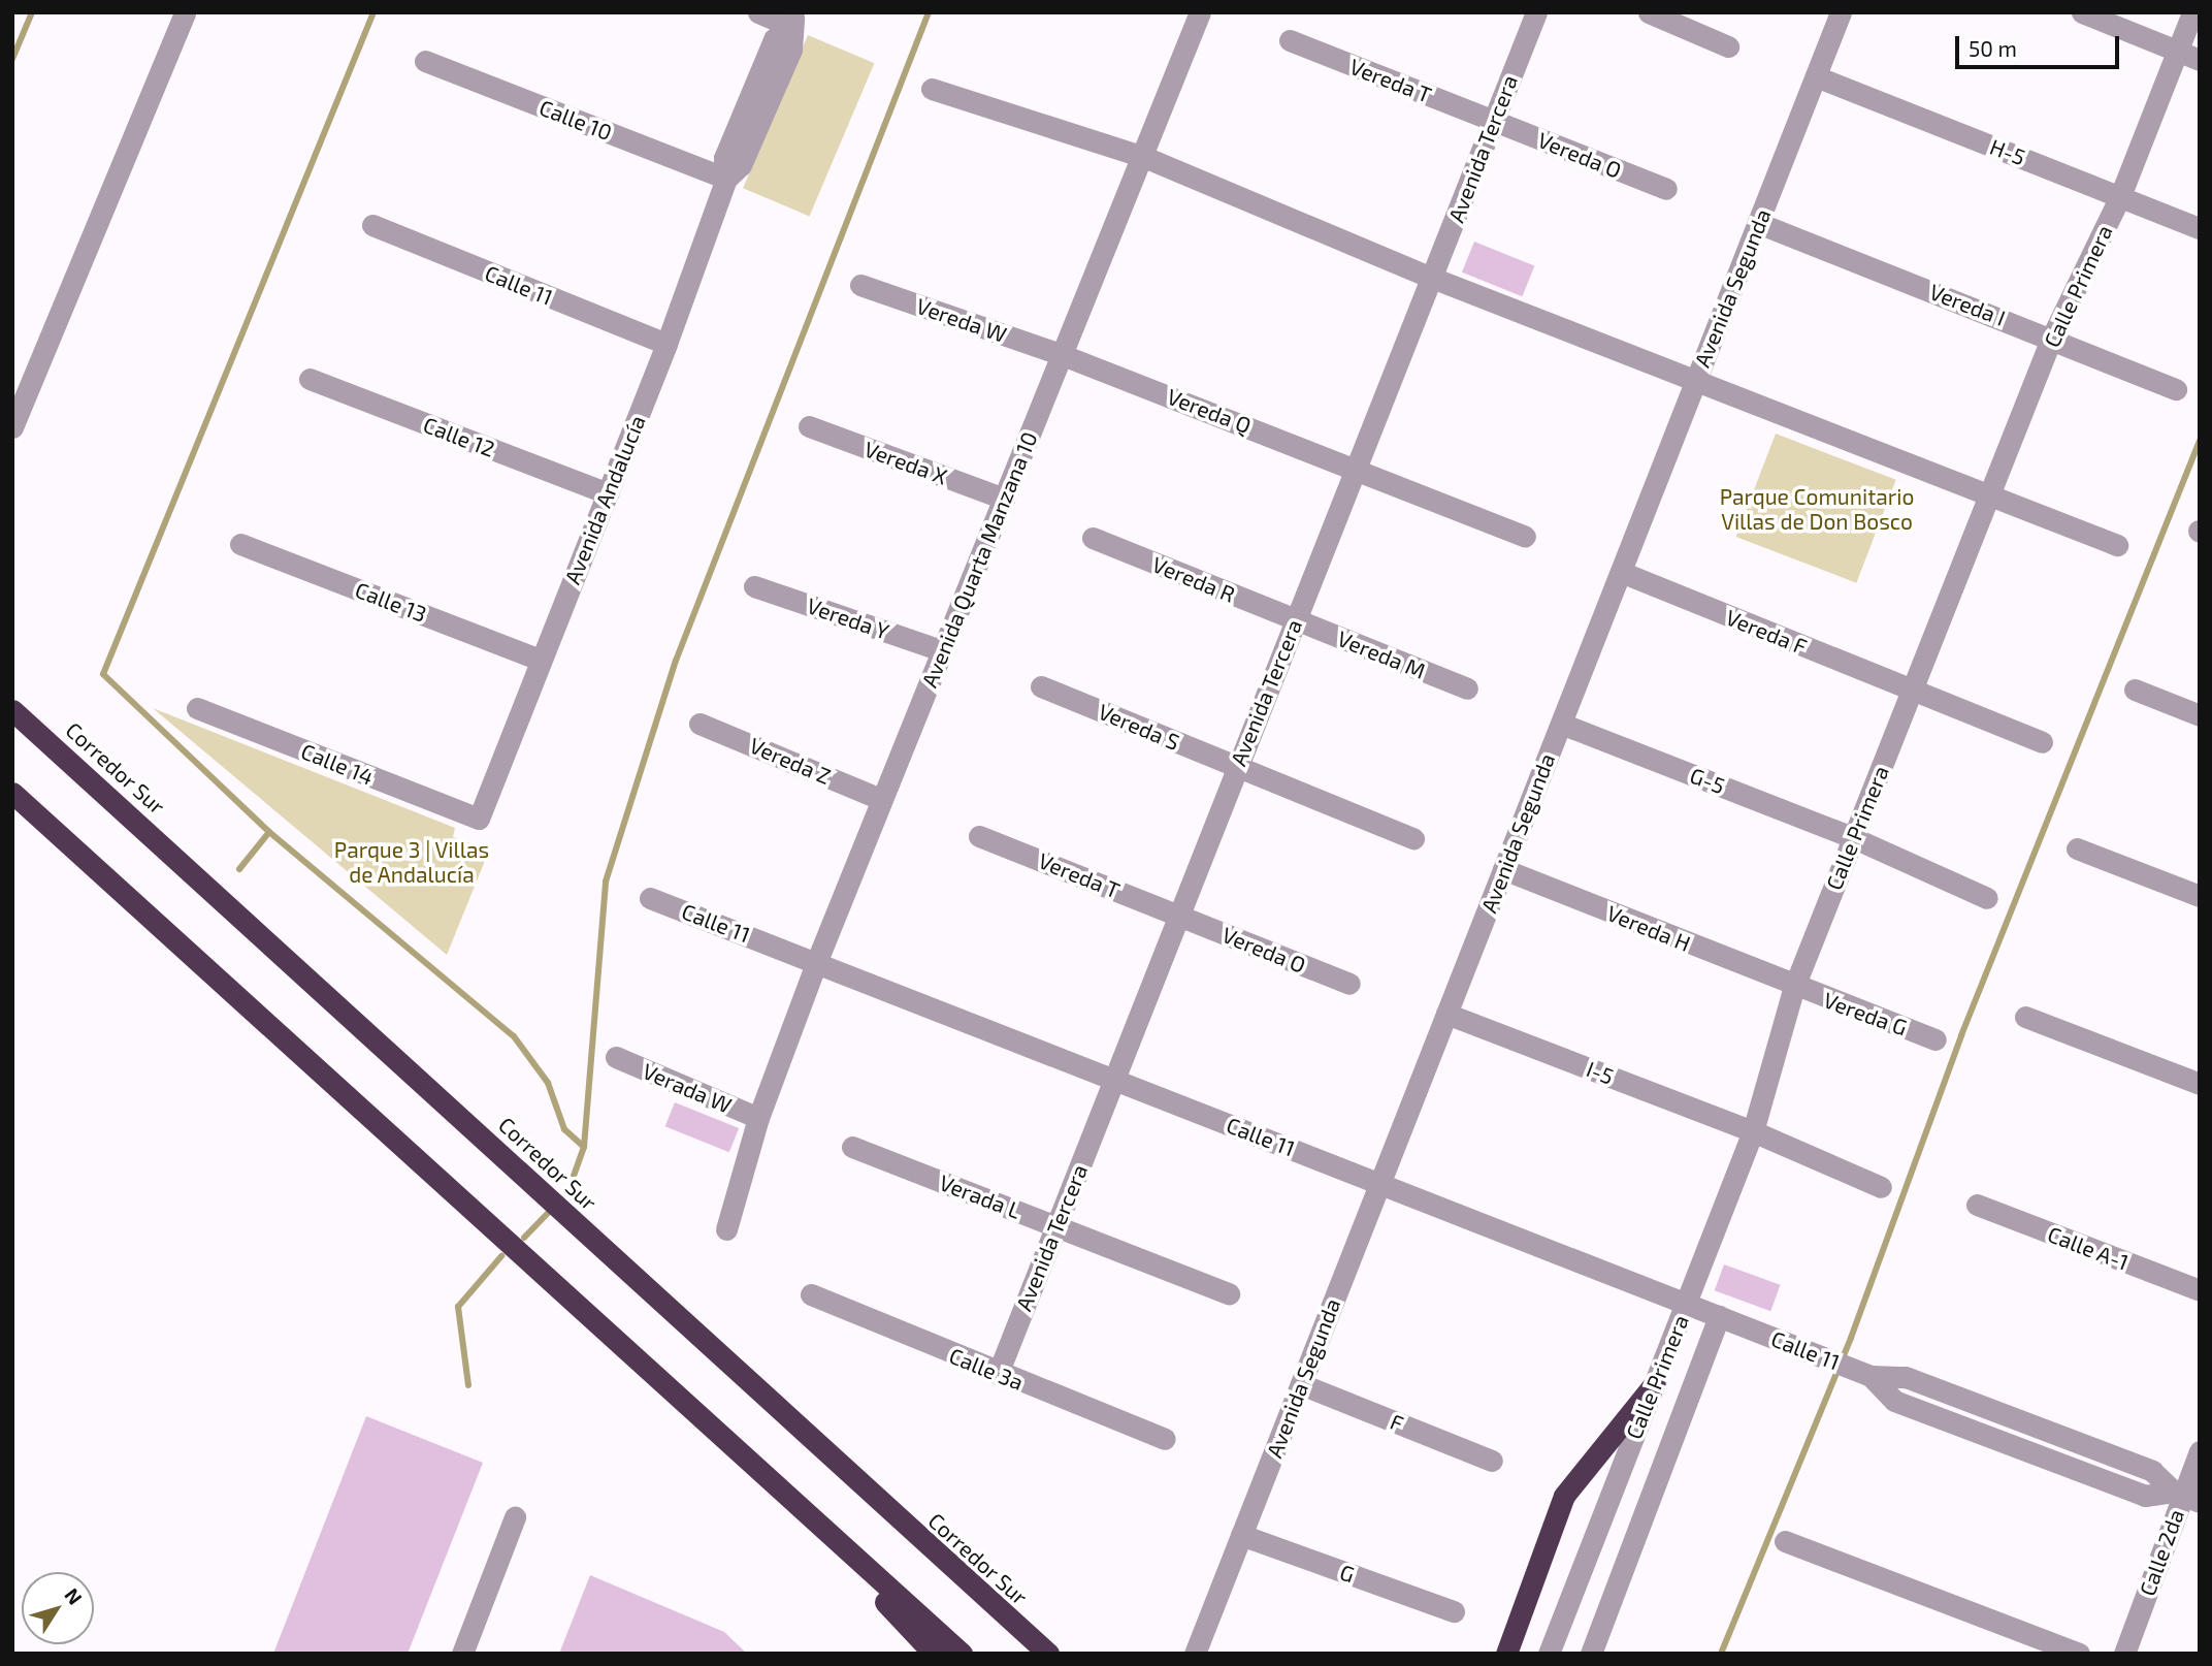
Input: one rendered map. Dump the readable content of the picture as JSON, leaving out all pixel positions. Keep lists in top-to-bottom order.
{
  "streets": {
    "highway": ["Corredor Sur"],
    "street": [
      "Vereda T",
      "Calle 10",
      "Avenida Tercera",
      "H-5",
      "Vereda O",
      "Calle 11",
      "Calle Primera",
      "Avenida Segunda",
      "Vereda I",
      "Vereda W",
      "Vereda Q",
      "Calle 12",
      "Vereda X",
      "Avenida Andalucía",
      "Avenida Quarta Manzana 10",
      "Vereda R",
      "Calle 13",
      "Vereda Y",
      "Vereda F",
      "Vereda M",
      "Vereda S",
      "Vereda Z",
      "Calle 14",
      "G-5",
      "Vereda H",
      "Vereda G",
      "I-5",
      "Verada W",
      "Verada L",
      "Calle A-1",
      "Calle 3a",
      "F",
      "Calle 2da",
      "G"
    ]
  },
  "crossings": [
    ["Vereda T", "Avenida Tercera"],
    ["Vereda T", "Vereda O"],
    ["Calle 10", "Avenida Andalucía"],
    ["Avenida Tercera", "Vereda O"],
    ["Avenida Tercera", "Calle 11"],
    ["Avenida Tercera", "Vereda Q"],
    ["Avenida Tercera", "Vereda R"],
    ["Avenida Tercera", "Vereda M"],
    ["Avenida Tercera", "Vereda S"],
    ["Avenida Tercera", "Verada L"],
    ["Avenida Tercera", "Calle 3a"],
    ["H-5", "Calle Primera"],
    ["H-5", "Avenida Segunda"],
    ["Calle 11", "Calle Primera"],
    ["Calle 11", "Avenida Segunda"],
    ["Calle 11", "Avenida Andalucía"],
    ["Calle 11", "Avenida Quarta Manzana 10"],
    ["Calle 11", "Calle 2da"],
    ["Calle Primera", "Vereda I"],
    ["Calle Primera", "Vereda F"],
    ["Calle Primera", "G-5"],
    ["Calle Primera", "Vereda H"],
    ["Calle Primera", "Vereda G"],
    ["Calle Primera", "I-5"],
    ["Avenida Segunda", "Vereda I"],
    ["Avenida Segunda", "Vereda F"],
    ["Avenida Segunda", "G-5"],
    ["Avenida Segunda", "Vereda H"],
    ["Avenida Segunda", "I-5"],
    ["Avenida Segunda", "F"],
    ["Avenida Segunda", "G"],
    ["Vereda W", "Vereda Q"],
    ["Vereda W", "Avenida Quarta Manzana 10"],
    ["Vereda Q", "Avenida Quarta Manzana 10"],
    ["Calle 12", "Avenida Andalucía"],
    ["Vereda X", "Avenida Quarta Manzana 10"],
    ["Avenida Andalucía", "Calle 13"],
    ["Avenida Andalucía", "Calle 14"],
    ["Avenida Quarta Manzana 10", "Vereda Y"],
    ["Avenida Quarta Manzana 10", "Vereda Z"],
    ["Avenida Quarta Manzana 10", "Verada W"],
    ["Vereda R", "Vereda M"],
    ["Vereda H", "Vereda G"]
  ],
  "parks": ["Parque Comunitario Villas de Don Bosco", "Parque 3 | Villas de Andalucía"],
  "scale_bar": "50 m",
  "north": "top right"
}
